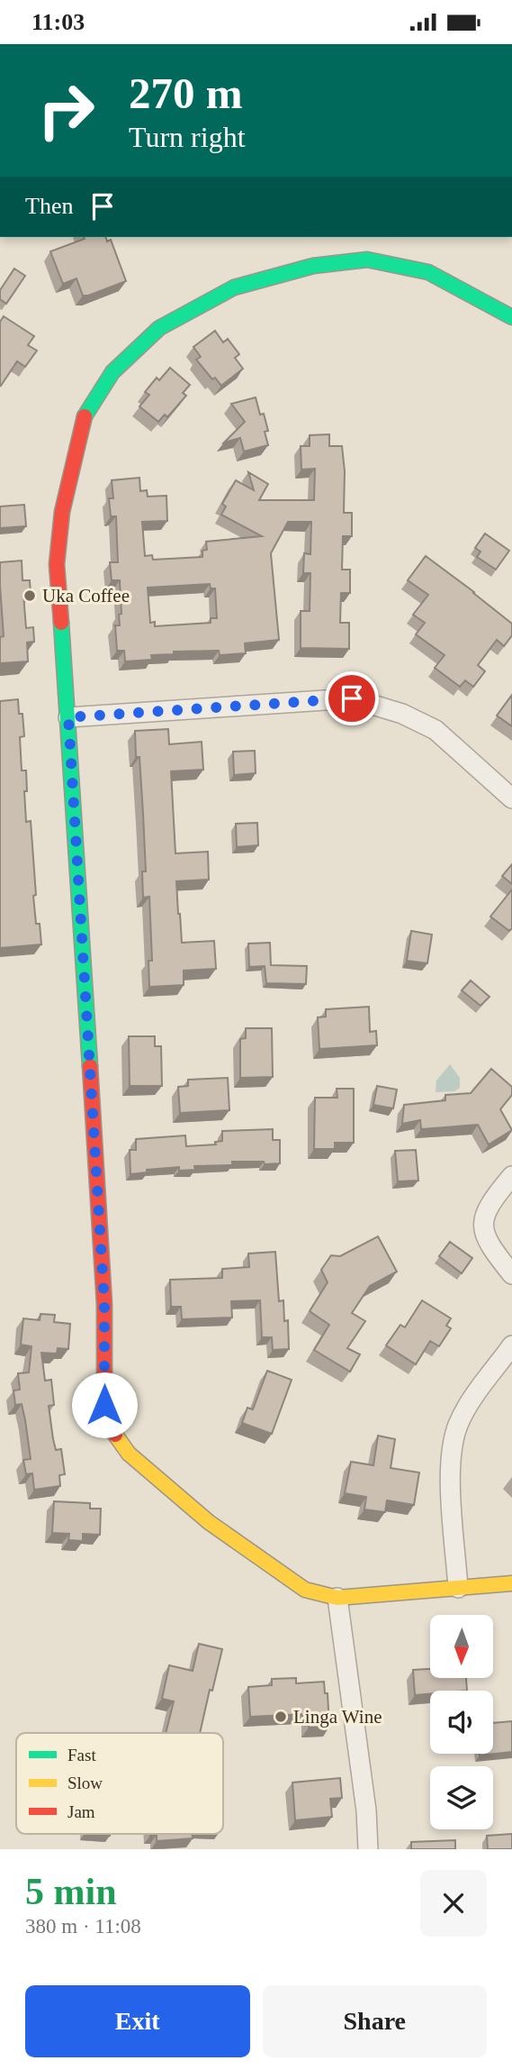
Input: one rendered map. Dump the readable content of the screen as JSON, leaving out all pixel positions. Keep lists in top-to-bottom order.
{
  "places": ["Uka Coffee", "Linga Wine"],
  "legend": ["Fast", "Slow", "Jam"],
  "north": "bottom",
  "page": {
    "status": "11:03",
    "turn": ["270 m", "Turn right"],
    "then": "Then",
    "heading": ["5 min", "380 m · 11:08"],
    "buttons": ["Exit", "Share"]
  }
}
